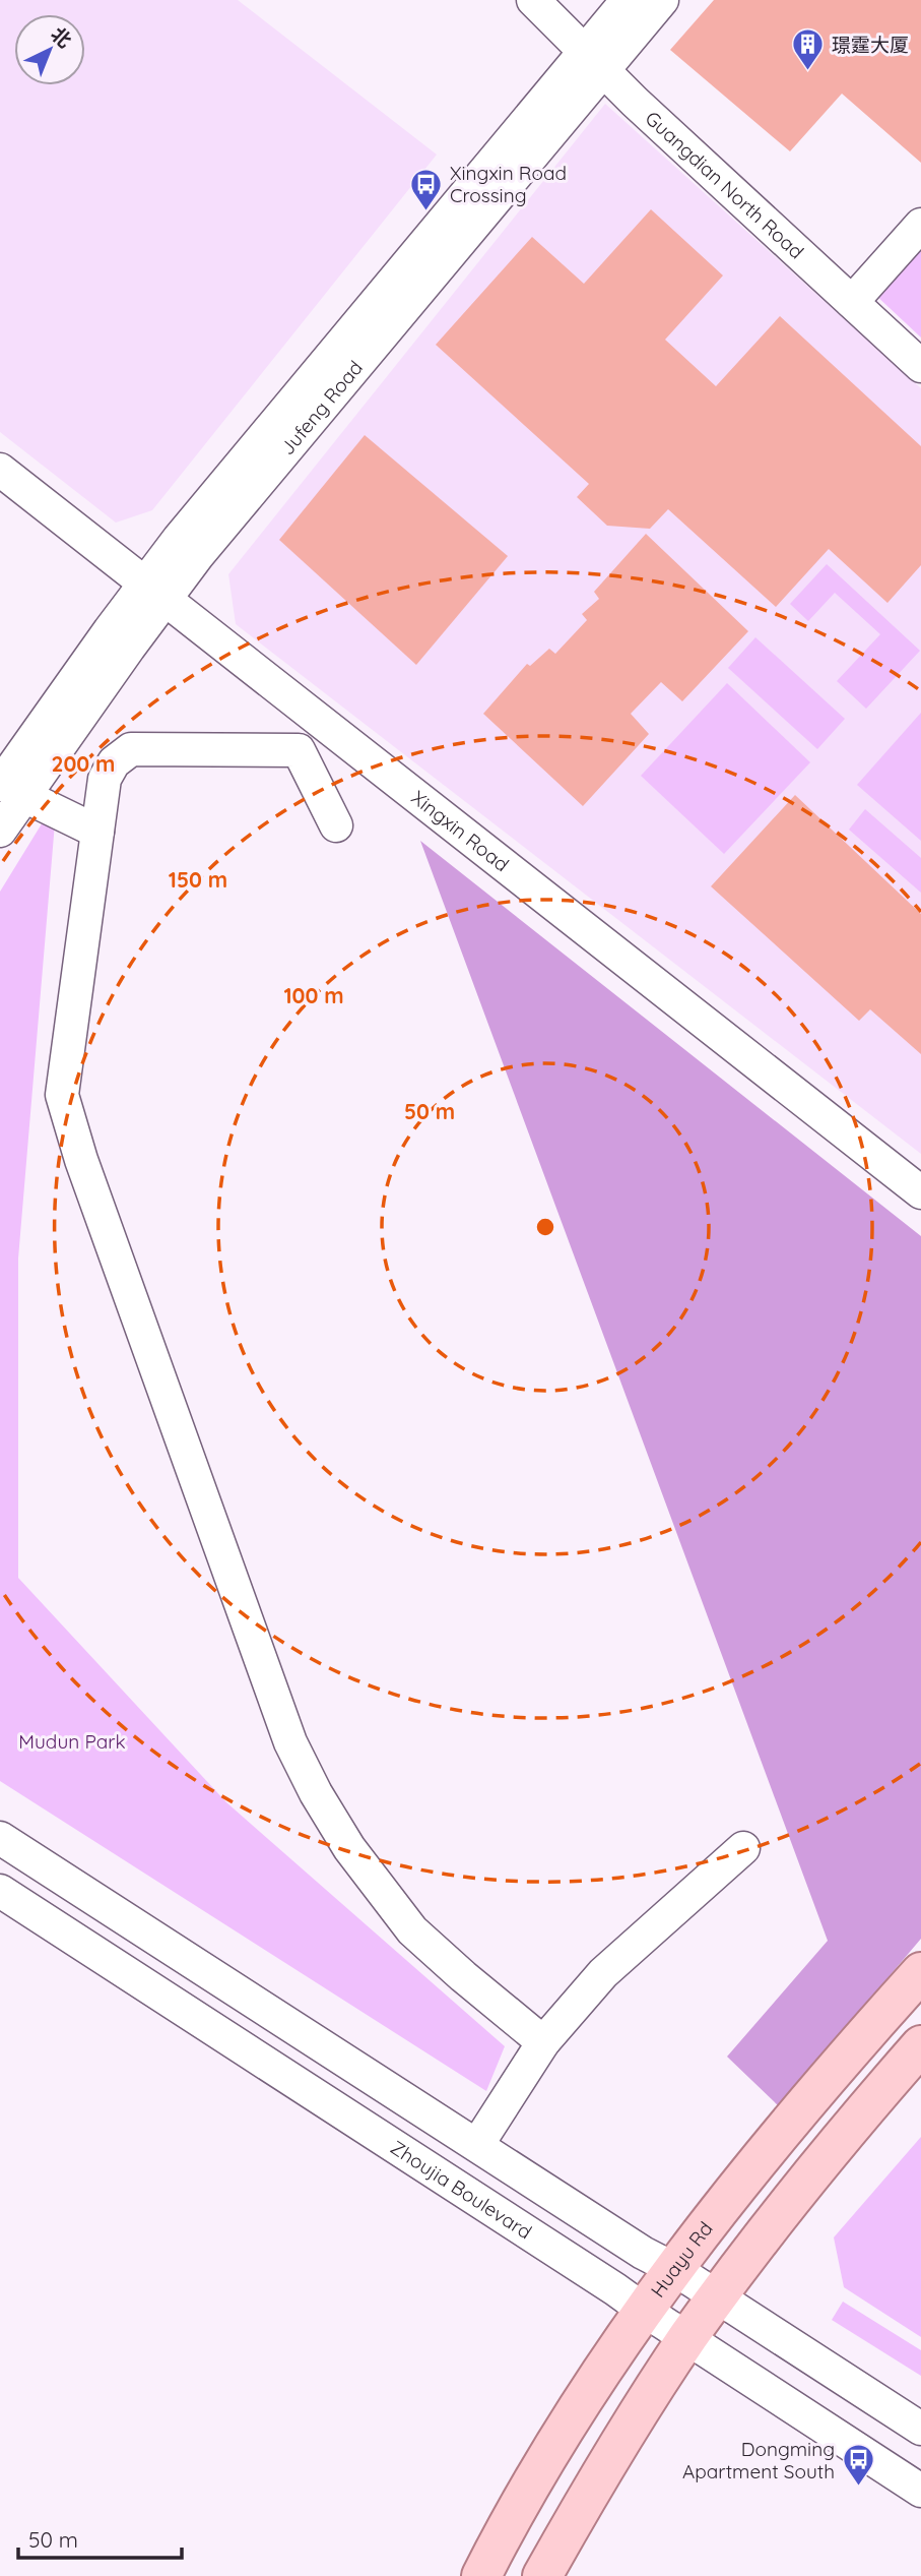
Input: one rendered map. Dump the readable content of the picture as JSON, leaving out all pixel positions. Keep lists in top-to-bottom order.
{
  "streets": {
    "main road": ["Huayu Rd"],
    "street": [
      "Guangdian North Road",
      "Jufeng Road",
      "Xingxin Road",
      "Zhoujia Boulevard"
    ]
  },
  "crossings": [
    ["Guangdian North Road", "Jufeng Road"],
    ["Jufeng Road", "Xingxin Road"],
    ["Zhoujia Boulevard", "Huayu Rd"]
  ],
  "parks": ["Mudun Park"],
  "places": {
    "building": ["璟霆大厦"],
    "bus stop": ["Xingxin Road Crossing", "Dongming Apartment South"]
  },
  "scale_bar": "50 m",
  "north": "top right",
  "rings": [
    "200 m",
    "150 m",
    "100 m",
    "50 m"
  ]
}
